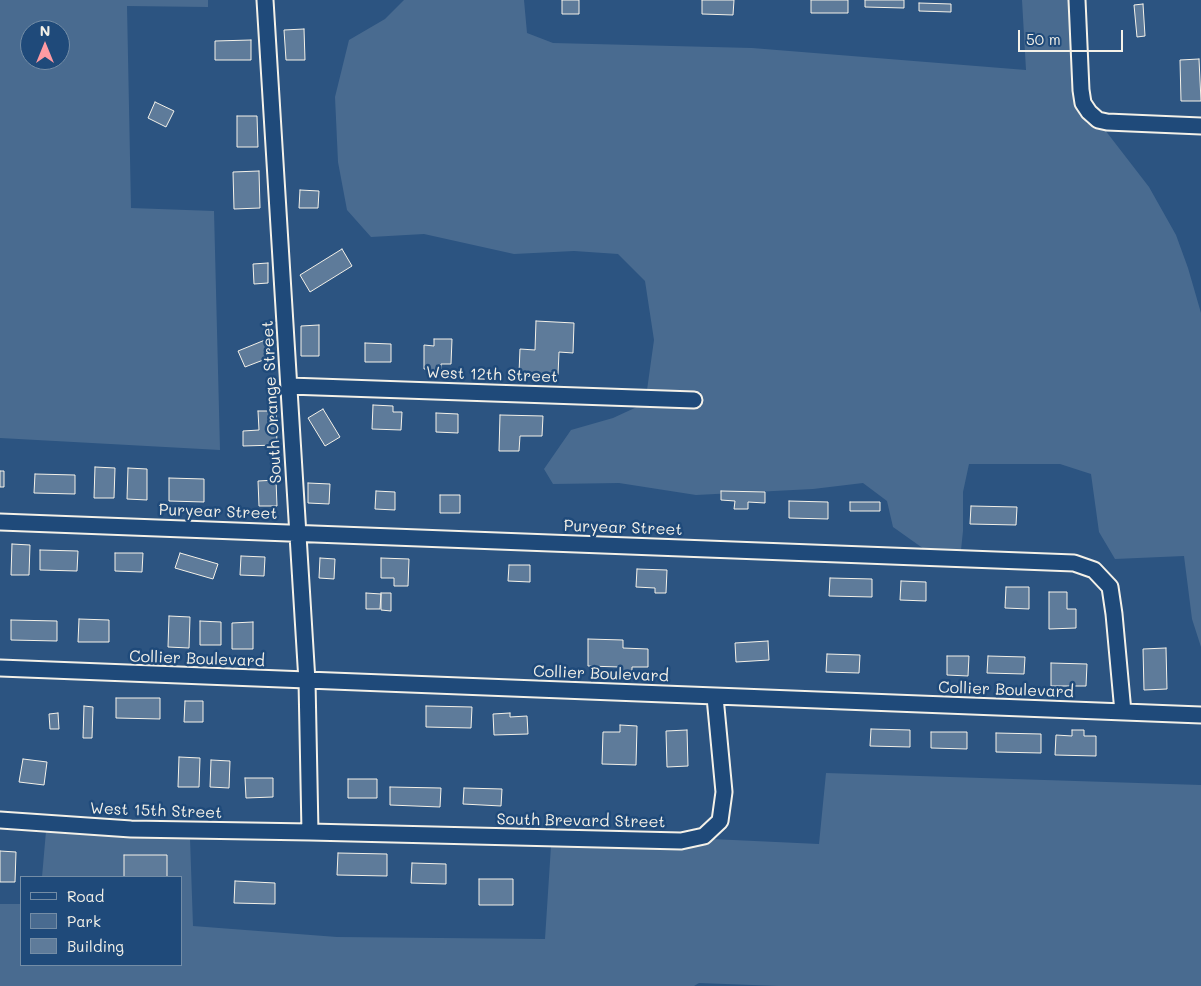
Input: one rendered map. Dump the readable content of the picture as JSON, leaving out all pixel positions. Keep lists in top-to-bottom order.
{
  "streets": {
    "street": [
      "West 12th Street",
      "South Orange Street",
      "Puryear Street",
      "Collier Boulevard",
      "West 15th Street",
      "South Brevard Street"
    ]
  },
  "crossings": [
    ["West 12th Street", "South Orange Street"],
    ["South Orange Street", "Puryear Street"],
    ["South Orange Street", "Collier Boulevard"],
    ["South Orange Street", "West 15th Street"],
    ["South Orange Street", "South Brevard Street"],
    ["Puryear Street", "Collier Boulevard"],
    ["Collier Boulevard", "South Brevard Street"],
    ["West 15th Street", "South Brevard Street"]
  ],
  "legend": ["Road", "Park", "Building"],
  "scale_bar": "50 m",
  "north": "top"
}
